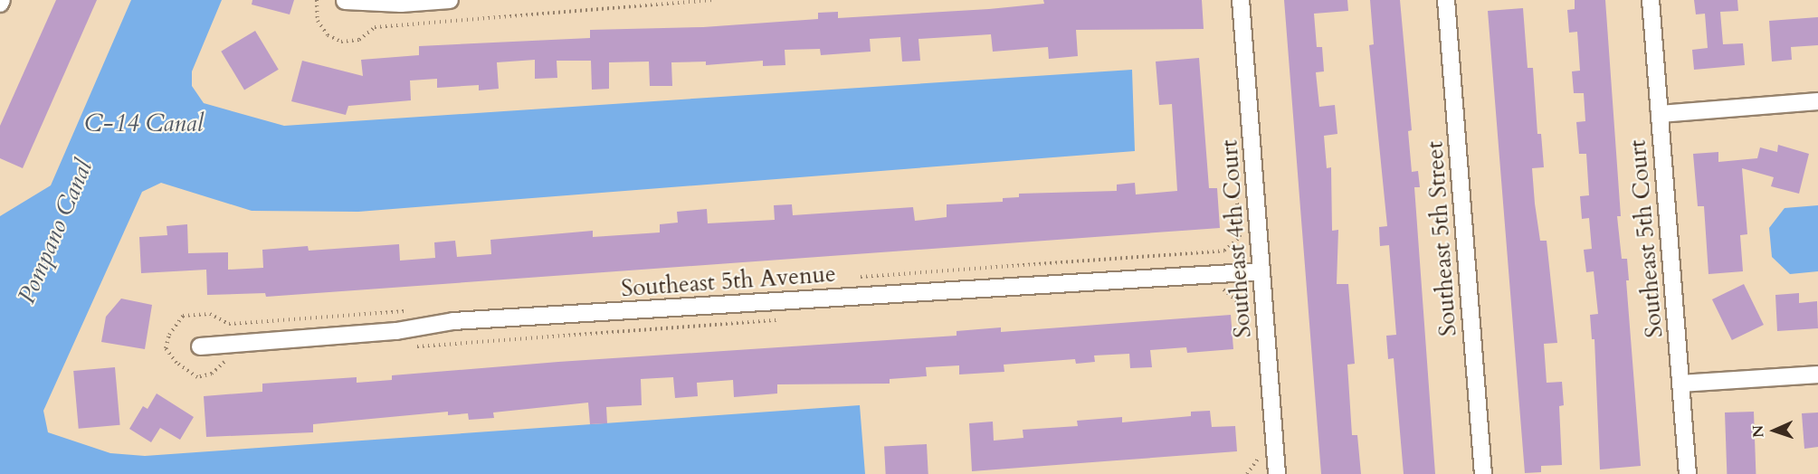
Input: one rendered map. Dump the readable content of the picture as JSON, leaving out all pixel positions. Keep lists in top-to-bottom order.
{
  "streets": {
    "street": [
      "Southeast 4th Court",
      "Southeast 5th Street",
      "Southeast 5th Court",
      "Southeast 5th Avenue"
    ]
  },
  "crossings": [
    ["Southeast 4th Court", "Southeast 5th Avenue"]
  ],
  "water": ["C-14 Canal", "Pompano Canal"],
  "north": "left"
}
